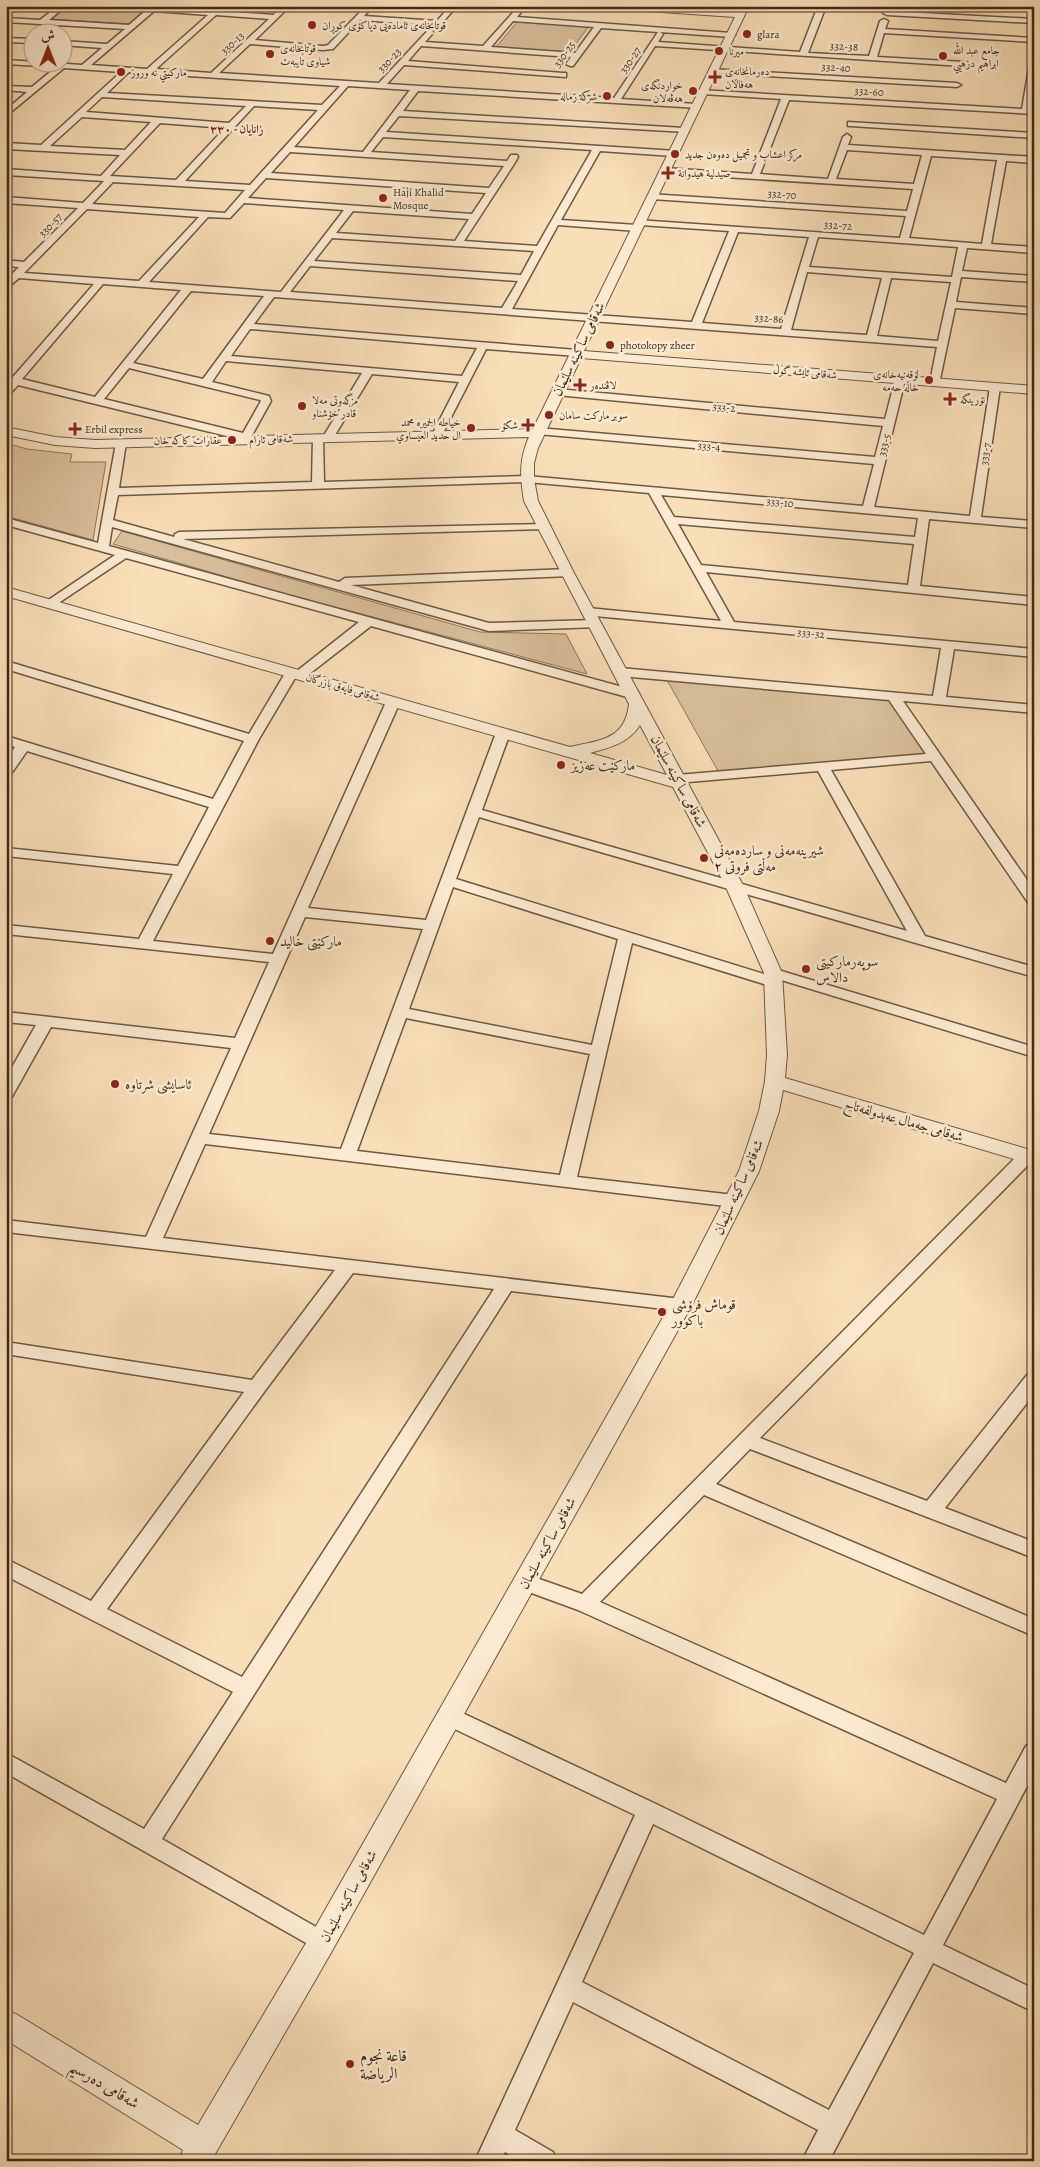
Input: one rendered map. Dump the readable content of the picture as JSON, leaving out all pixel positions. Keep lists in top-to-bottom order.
{
  "streets": {
    "street": [
      "330-13",
      "332-38",
      "330-25",
      "330-23",
      "330-27",
      "332-40",
      "332-60",
      "332-70",
      "330-57",
      "332-72",
      "332-86",
      "شەقامی ساکینە سلێمان",
      "شەقامی ئایشە گوڵ",
      "333-2",
      "شەقامی ئارام",
      "333-5",
      "333-4",
      "333-7",
      "333-10",
      "333-32",
      "شەقامی فایەق بازرگان",
      "شەقامی جەمال عەبدولفەتاح",
      "شەقامی دەرسیم"
    ]
  },
  "crossings": [
    ["330-13", "332-60"],
    ["332-38", "332-40"],
    ["332-38", "332-60"],
    ["332-38", "شەقامی ساکینە سلێمان"],
    ["330-25", "330-23"],
    ["330-23", "332-60"],
    ["330-27", "332-60"],
    ["332-40", "332-60"],
    ["332-40", "شەقامی ساکینە سلێمان"],
    ["332-60", "شەقامی ساکینە سلێمان"],
    ["332-70", "شەقامی ساکینە سلێمان"],
    ["330-57", "332-86"],
    ["332-72", "شەقامی ساکینە سلێمان"],
    ["332-86", "شەقامی ساکینە سلێمان"],
    ["شەقامی ساکینە سلێمان", "شەقامی ئایشە گوڵ"],
    ["شەقامی ساکینە سلێمان", "333-2"],
    ["شەقامی ساکینە سلێمان", "شەقامی ئارام"],
    ["شەقامی ساکینە سلێمان", "333-4"],
    ["شەقامی ساکینە سلێمان", "333-10"],
    ["شەقامی ساکینە سلێمان", "333-32"],
    ["شەقامی ساکینە سلێمان", "شەقامی فایەق بازرگان"],
    ["شەقامی ساکینە سلێمان", "شەقامی جەمال عەبدولفەتاح"],
    ["شەقامی ساکینە سلێمان", "شەقامی دەرسیم"],
    ["شەقامی ئایشە گوڵ", "333-5"],
    ["شەقامی ئایشە گوڵ", "333-7"],
    ["333-2", "333-5"],
    ["شەقامی ئارام", "333-4"],
    ["333-5", "333-4"],
    ["333-5", "333-10"],
    ["333-7", "333-10"]
  ],
  "districts": ["زانایان - ٣٣٠"],
  "places": {
    "other": [
      "قوتابخانەی ئامادەیی دیاکۆی کوڕان",
      "glara",
      "ميرنا",
      "قوتابخانەی شیاوی تایبەت",
      "جامع عبد الله ابراهيم دزهيي",
      "ماركيتي نه وروز",
      "خواردنگەی هەڤەلان",
      "شركة زماله",
      "مرکز اعشاب و تجمیل دەوەن جدید",
      "Haji Khalid Mosque",
      "photokopy zheer",
      "لۆقەنیەخانەی خاڵە حەمە",
      "مزگەوتی مەلا قادر خۆشناو",
      "سوبر ماركت سامان",
      "خياطه الجميره محمد ال حديد العيساوي",
      "عقارات كاكه خان",
      "مارکێت عەزیز",
      "شیرینەمەنی و ساردەمەنی مەڵتی فروتی ٢",
      "مارکێتی خالید",
      "سوپەرمارکیتی دالاس",
      "ئاسایشی شرتاوە",
      "قوماش فرۆشی باکوور",
      "قاعة نجوم الرياضة"
    ],
    "health": [
      "دەرمانخانەی هەفاڵان",
      "صيدلية هيدوانة",
      "لاڤندەر",
      "نۆرینگە",
      "شکۆ",
      "Erbil express"
    ]
  },
  "north": "top"
}
